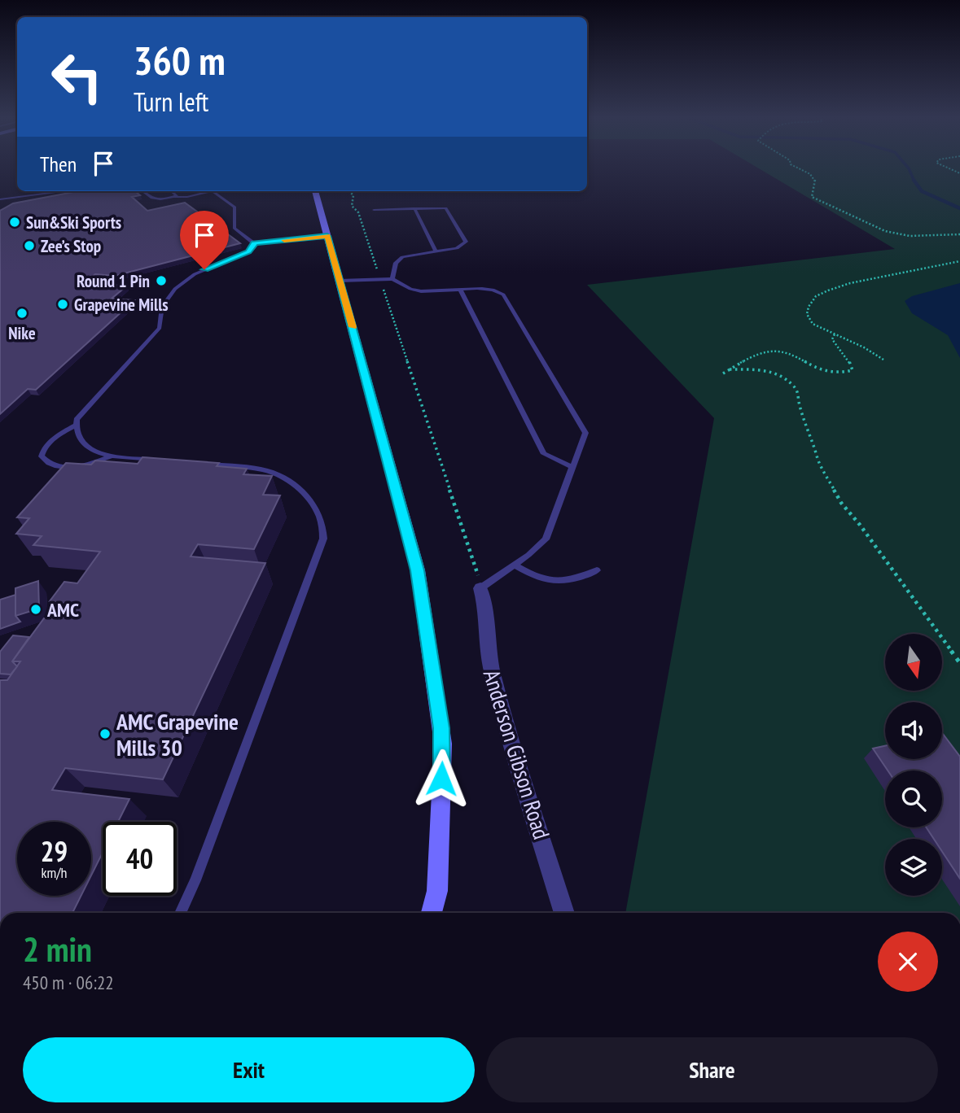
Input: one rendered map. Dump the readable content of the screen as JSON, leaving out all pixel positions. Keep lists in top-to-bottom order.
{
  "streets": {
    "street": ["Anderson Gibson Road"]
  },
  "places": [
    "Sun&Ski Sports",
    "Zee’s Stop",
    "Round 1 Pin",
    "Grapevine Mills",
    "Nike",
    "AMC",
    "AMC Grapevine Mills 30"
  ],
  "north": "bottom",
  "page": {
    "turn": ["360 m", "Turn left"],
    "then": "Then",
    "speed": "29 km/h",
    "limit": "40",
    "heading": ["2 min", "450 m · 06:22"],
    "buttons": ["Exit", "Share"]
  }
}
